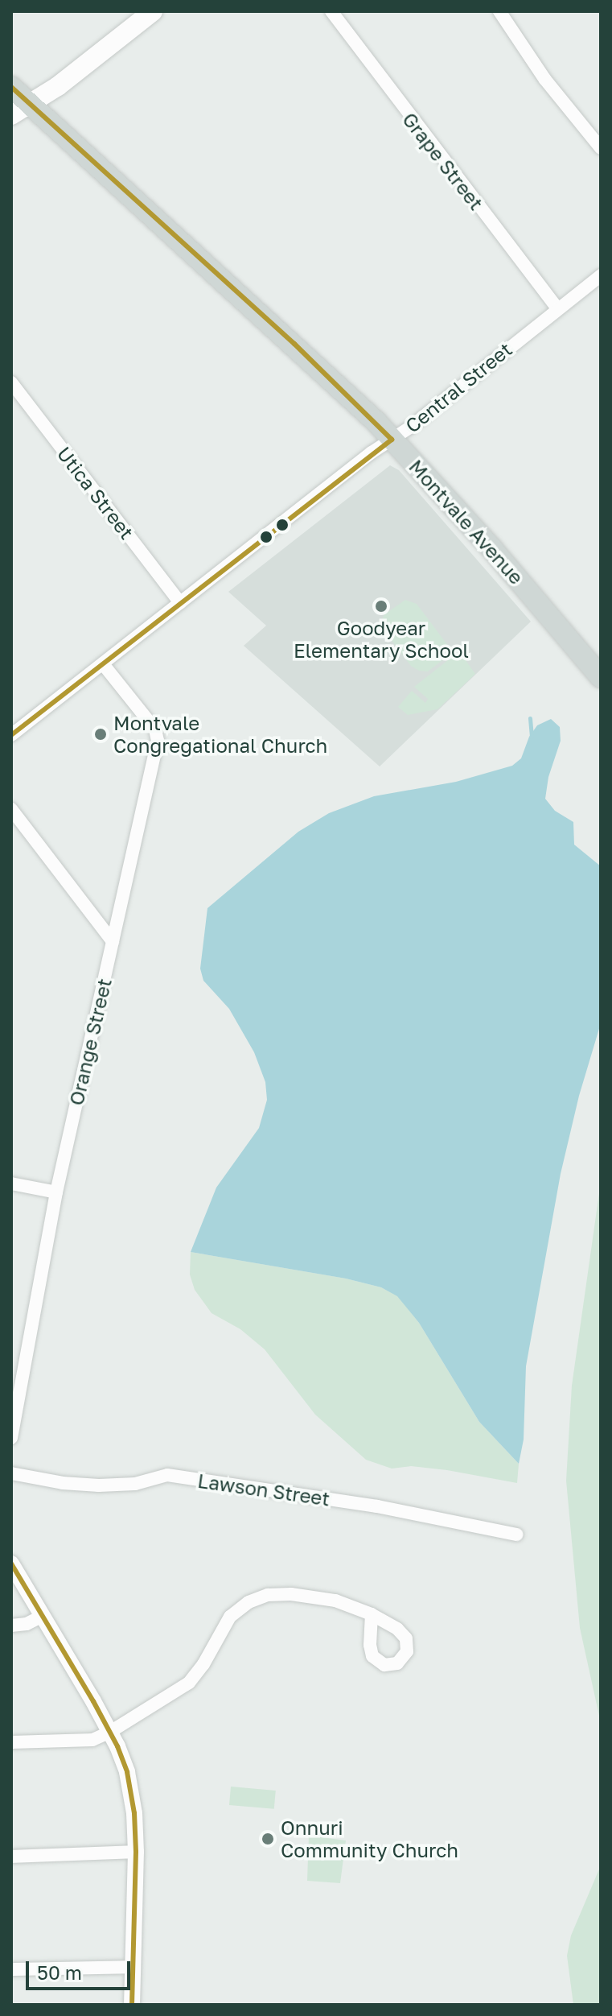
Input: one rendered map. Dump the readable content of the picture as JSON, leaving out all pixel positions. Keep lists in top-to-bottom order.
{
  "streets": {
    "main road": ["Montvale Avenue"],
    "street": [
      "Grape Street",
      "Central Street",
      "Utica Street",
      "Orange Street",
      "Lawson Street"
    ]
  },
  "crossings": [
    ["Grape Street", "Central Street"],
    ["Central Street", "Utica Street"],
    ["Central Street", "Montvale Avenue"],
    ["Central Street", "Orange Street"]
  ],
  "places": ["Goodyear Elementary School", "Montvale Congregational Church", "Onnuri Community Church"],
  "scale_bar": "50 m"
}
